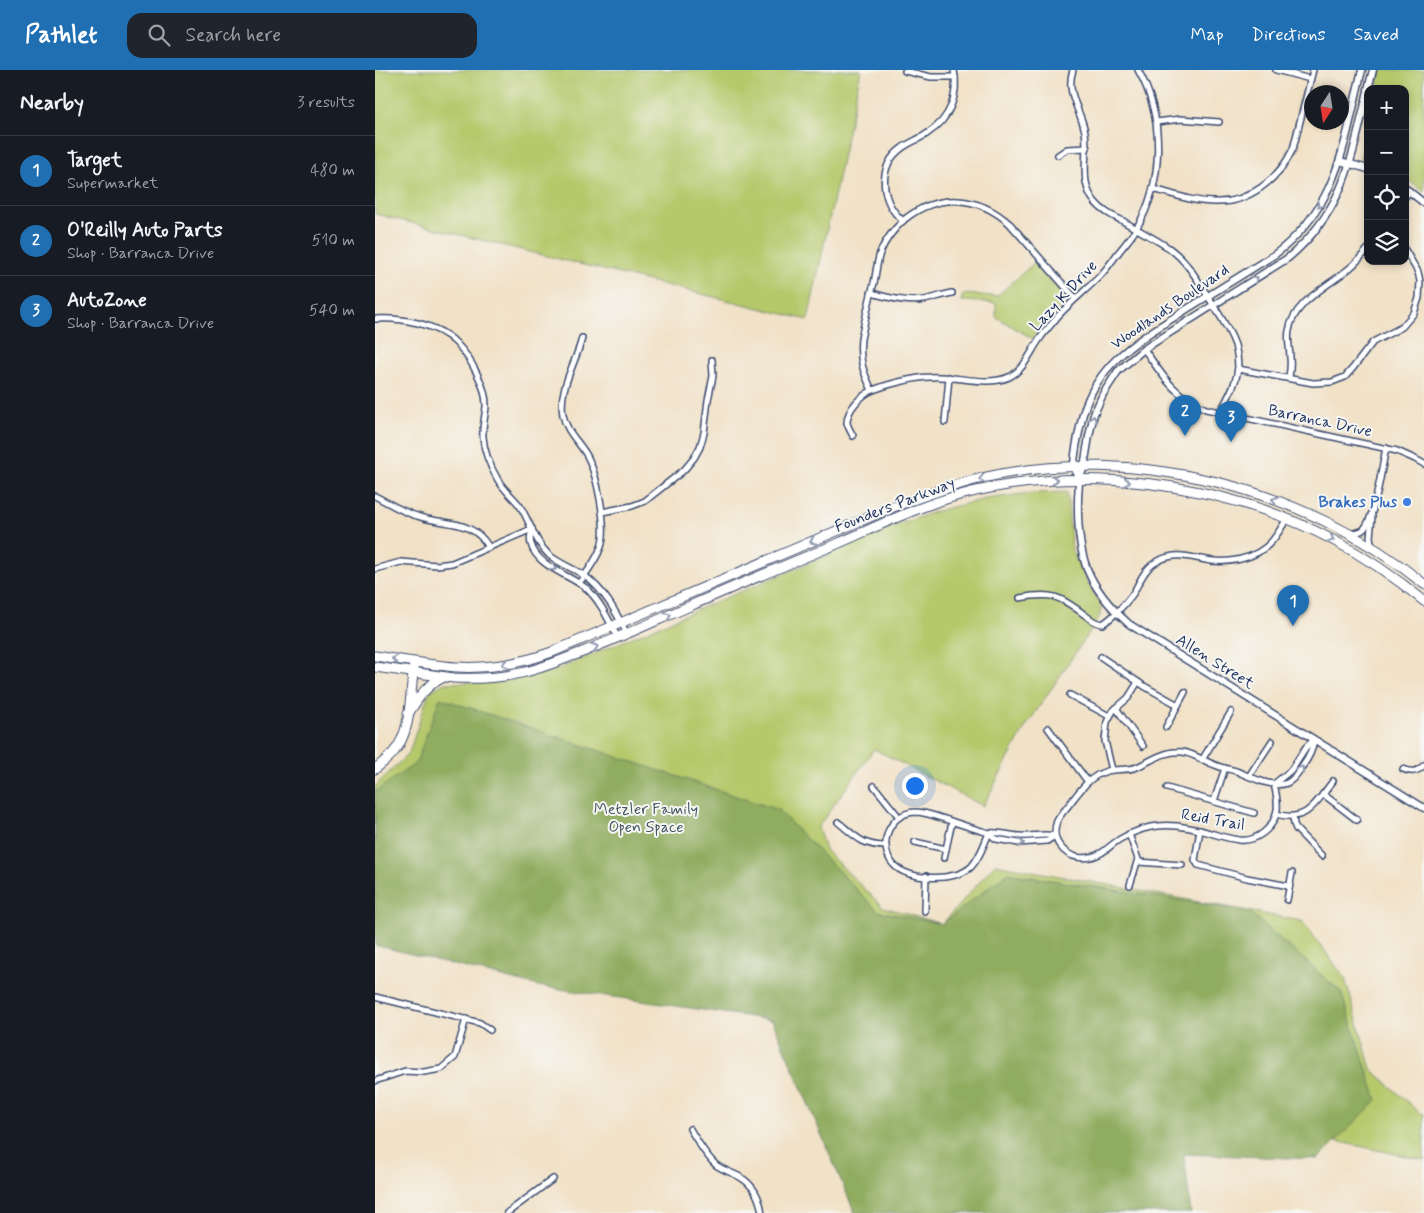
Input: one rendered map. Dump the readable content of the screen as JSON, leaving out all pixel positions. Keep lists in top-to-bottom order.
{
  "streets": {
    "main road": ["Founders Parkway"],
    "street": [
      "Lazy K Drive",
      "Woodlands Boulevard",
      "Barranca Drive",
      "Allen Street",
      "Reid Trail"
    ]
  },
  "crossings": [
    ["Woodlands Boulevard", "Barranca Drive"],
    ["Woodlands Boulevard", "Founders Parkway"],
    ["Woodlands Boulevard", "Allen Street"],
    ["Founders Parkway", "Allen Street"]
  ],
  "parks": ["Metzler Family Open Space"],
  "places": ["Brakes Plus"],
  "north": "bottom",
  "page": {
    "header": "Pathlet",
    "search": "Search here",
    "nav": ["Map", "Directions", "Saved"],
    "heading": ["Nearby", "3 results"],
    "map_buttons": ["+", "−"],
    "list": [
      {
        "mark": "1",
        "name": "Target",
        "note": "Supermarket",
        "value": "480 m"
      },
      {
        "mark": "2",
        "name": "O'Reilly Auto Parts",
        "note": "Shop · Barranca Drive",
        "value": "510 m"
      },
      {
        "mark": "3",
        "name": "AutoZone",
        "note": "Shop · Barranca Drive",
        "value": "540 m"
      }
    ],
    "pins": ["2", "3", "1"]
  }
}
